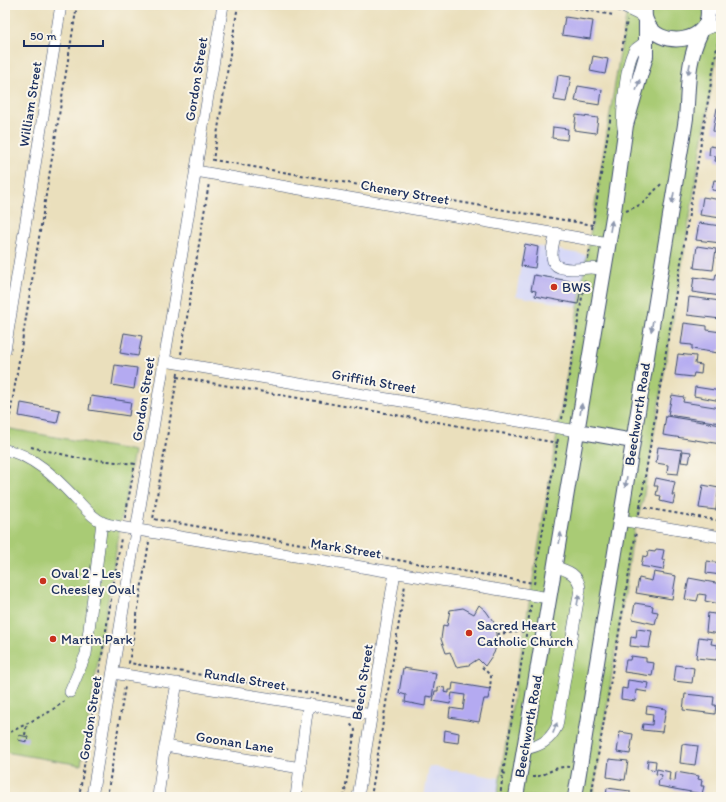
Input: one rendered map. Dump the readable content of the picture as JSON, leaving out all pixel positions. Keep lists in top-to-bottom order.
{
  "streets": {
    "main road": ["Beechworth Road"],
    "street": [
      "Gordon Street",
      "William Street",
      "Chenery Street",
      "Griffith Street",
      "Mark Street",
      "Rundle Street",
      "Beech Street",
      "Goonan Lane"
    ]
  },
  "crossings": [
    ["Gordon Street", "Chenery Street"],
    ["Gordon Street", "Griffith Street"],
    ["Gordon Street", "Mark Street"],
    ["Gordon Street", "Rundle Street"],
    ["Chenery Street", "Beechworth Road"],
    ["Griffith Street", "Beechworth Road"],
    ["Beechworth Road", "Mark Street"],
    ["Mark Street", "Beech Street"],
    ["Rundle Street", "Beech Street"]
  ],
  "places": [
    "BWS",
    "Oval 2 - Les Cheesley Oval",
    "Sacred Heart Catholic Church",
    "Martin Park"
  ],
  "scale_bar": "50 m"
}
